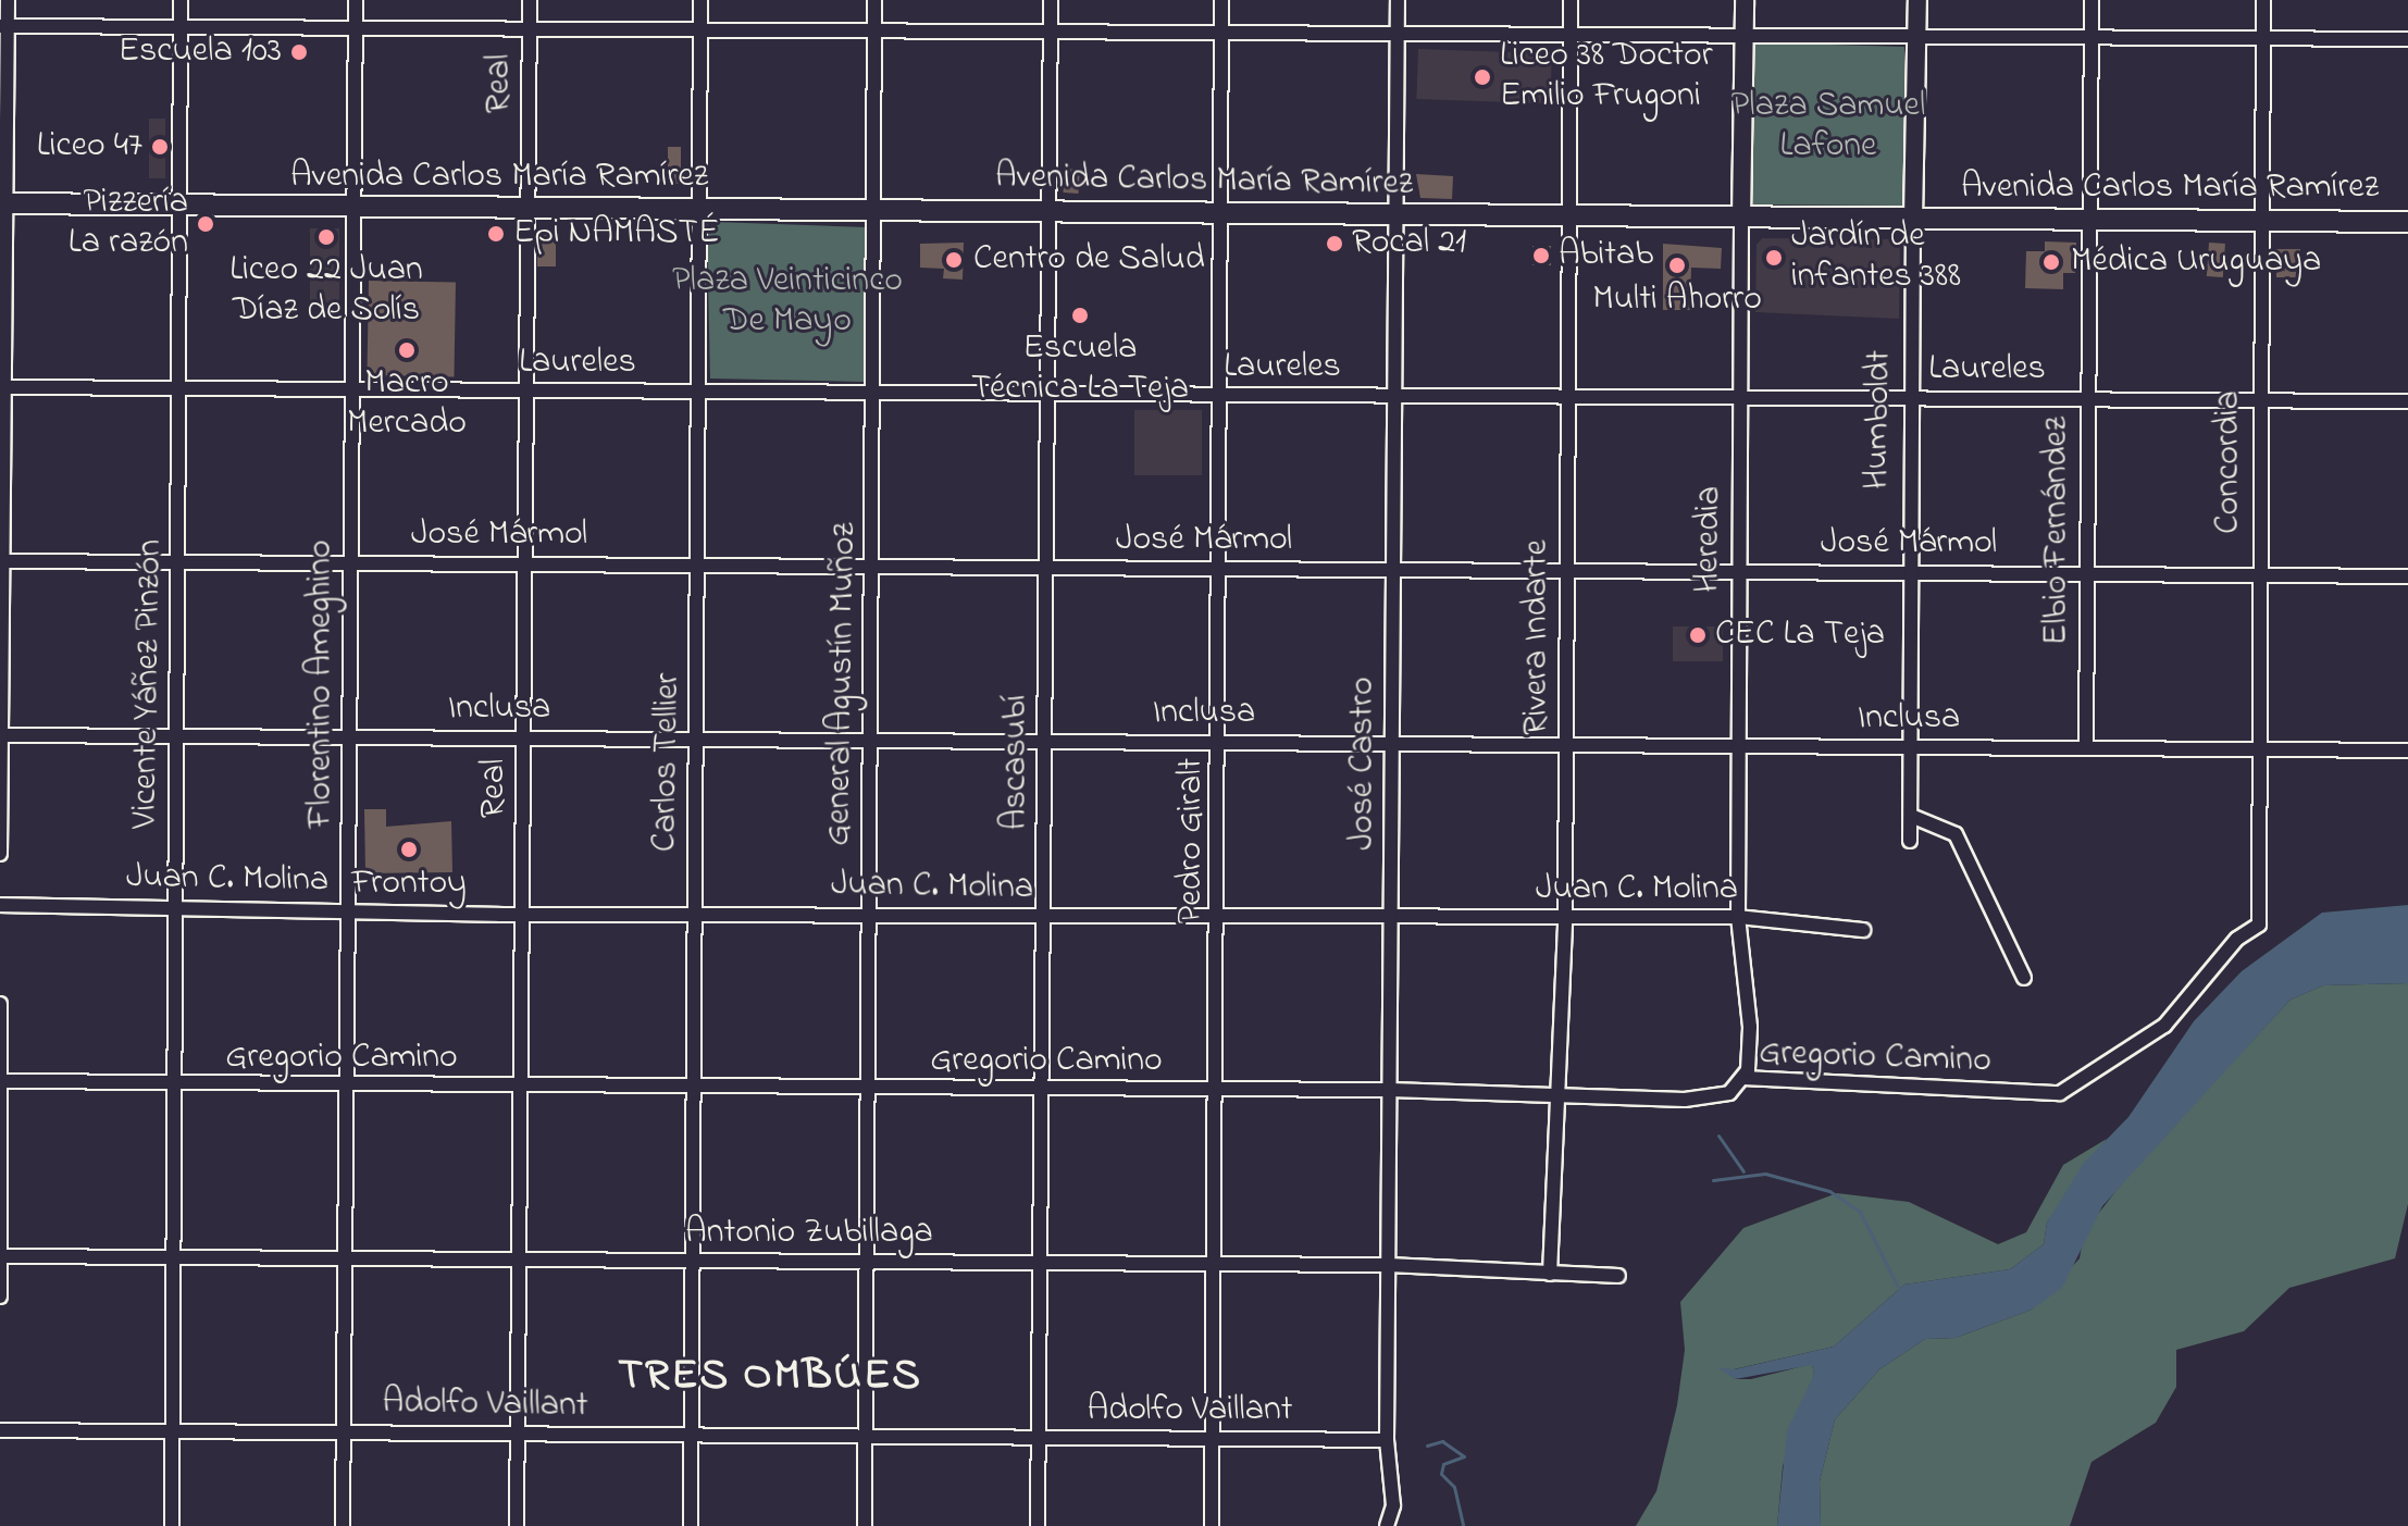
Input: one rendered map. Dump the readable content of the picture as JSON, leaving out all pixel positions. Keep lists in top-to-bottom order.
{
  "streets": {
    "main road": ["Avenida Carlos María Ramírez"],
    "street": [
      "Real",
      "Laureles",
      "Humboldt",
      "Concordia",
      "Elbio Fernández",
      "José Mármol",
      "Heredia",
      "Rivera Indarte",
      "Vicente Yáñez Pinzón",
      "Florentino Ameghino",
      "General Agustín Muñoz",
      "Inclusa",
      "Carlos Tellier",
      "Ascasubí",
      "José Castro",
      "Pedro Giralt",
      "Juan C. Molina",
      "Gregorio Camino",
      "Antonio Zubillaga",
      "Adolfo Vaillant"
    ]
  },
  "crossings": [
    ["Real", "Avenida Carlos María Ramírez"],
    ["Real", "Laureles"],
    ["Real", "José Mármol"],
    ["Real", "Inclusa"],
    ["Real", "Juan C. Molina"],
    ["Real", "Gregorio Camino"],
    ["Real", "Antonio Zubillaga"],
    ["Real", "Adolfo Vaillant"],
    ["Avenida Carlos María Ramírez", "Humboldt"],
    ["Avenida Carlos María Ramírez", "Concordia"],
    ["Avenida Carlos María Ramírez", "Elbio Fernández"],
    ["Avenida Carlos María Ramírez", "Heredia"],
    ["Avenida Carlos María Ramírez", "Rivera Indarte"],
    ["Avenida Carlos María Ramírez", "Vicente Yáñez Pinzón"],
    ["Avenida Carlos María Ramírez", "Florentino Ameghino"],
    ["Avenida Carlos María Ramírez", "General Agustín Muñoz"],
    ["Avenida Carlos María Ramírez", "Carlos Tellier"],
    ["Avenida Carlos María Ramírez", "Ascasubí"],
    ["Avenida Carlos María Ramírez", "José Castro"],
    ["Avenida Carlos María Ramírez", "Pedro Giralt"],
    ["Laureles", "Humboldt"],
    ["Laureles", "Concordia"],
    ["Laureles", "Elbio Fernández"],
    ["Laureles", "Heredia"],
    ["Laureles", "Rivera Indarte"],
    ["Laureles", "Vicente Yáñez Pinzón"],
    ["Laureles", "Florentino Ameghino"],
    ["Laureles", "General Agustín Muñoz"],
    ["Laureles", "Carlos Tellier"],
    ["Laureles", "Ascasubí"],
    ["Laureles", "José Castro"],
    ["Laureles", "Pedro Giralt"],
    ["Humboldt", "José Mármol"],
    ["Humboldt", "Inclusa"],
    ["Concordia", "José Mármol"],
    ["Concordia", "Inclusa"],
    ["Concordia", "Gregorio Camino"],
    ["Elbio Fernández", "José Mármol"],
    ["Elbio Fernández", "Inclusa"],
    ["José Mármol", "Heredia"],
    ["José Mármol", "Rivera Indarte"],
    ["José Mármol", "Vicente Yáñez Pinzón"],
    ["José Mármol", "Florentino Ameghino"],
    ["José Mármol", "General Agustín Muñoz"],
    ["José Mármol", "Carlos Tellier"],
    ["José Mármol", "Ascasubí"],
    ["José Mármol", "José Castro"],
    ["José Mármol", "Pedro Giralt"],
    ["Heredia", "Inclusa"],
    ["Heredia", "Juan C. Molina"],
    ["Heredia", "Gregorio Camino"],
    ["Rivera Indarte", "Inclusa"],
    ["Rivera Indarte", "Juan C. Molina"],
    ["Rivera Indarte", "Gregorio Camino"],
    ["Rivera Indarte", "Antonio Zubillaga"],
    ["Vicente Yáñez Pinzón", "Inclusa"],
    ["Vicente Yáñez Pinzón", "Juan C. Molina"],
    ["Vicente Yáñez Pinzón", "Gregorio Camino"],
    ["Vicente Yáñez Pinzón", "Antonio Zubillaga"],
    ["Vicente Yáñez Pinzón", "Adolfo Vaillant"],
    ["Florentino Ameghino", "Inclusa"],
    ["Florentino Ameghino", "Juan C. Molina"],
    ["Florentino Ameghino", "Gregorio Camino"],
    ["Florentino Ameghino", "Antonio Zubillaga"],
    ["Florentino Ameghino", "Adolfo Vaillant"],
    ["General Agustín Muñoz", "Inclusa"],
    ["General Agustín Muñoz", "Juan C. Molina"],
    ["General Agustín Muñoz", "Gregorio Camino"],
    ["General Agustín Muñoz", "Antonio Zubillaga"],
    ["General Agustín Muñoz", "Adolfo Vaillant"],
    ["Inclusa", "Carlos Tellier"],
    ["Inclusa", "Ascasubí"],
    ["Inclusa", "José Castro"],
    ["Inclusa", "Pedro Giralt"],
    ["Carlos Tellier", "Juan C. Molina"],
    ["Carlos Tellier", "Gregorio Camino"],
    ["Carlos Tellier", "Antonio Zubillaga"],
    ["Carlos Tellier", "Adolfo Vaillant"],
    ["Ascasubí", "Juan C. Molina"],
    ["Ascasubí", "Gregorio Camino"],
    ["Ascasubí", "Antonio Zubillaga"],
    ["Ascasubí", "Adolfo Vaillant"],
    ["José Castro", "Juan C. Molina"],
    ["José Castro", "Gregorio Camino"],
    ["José Castro", "Antonio Zubillaga"],
    ["José Castro", "Adolfo Vaillant"],
    ["Pedro Giralt", "Juan C. Molina"],
    ["Pedro Giralt", "Gregorio Camino"],
    ["Pedro Giralt", "Antonio Zubillaga"],
    ["Pedro Giralt", "Adolfo Vaillant"]
  ],
  "districts": ["TRES OMBÚES"],
  "parks": ["Plaza Samuel Lafone", "Plaza Veinticinco De Mayo"],
  "places": [
    "Escuela 103",
    "Liceo 38 Doctor Emilio Frugoni",
    "Liceo 47",
    "Pizzería La razón",
    "Epi NAMASTÉ",
    "Liceo 22 Juan Díaz de Solís",
    "Rocal 21",
    "Abitab",
    "Jardín de infantes 388",
    "Centro de Salud",
    "Médica Uruguaya",
    "Multi Ahorro",
    "Escuela Técnica La Teja",
    "Macro Mercado",
    "CEC La Teja",
    "Frontoy"
  ]
}
